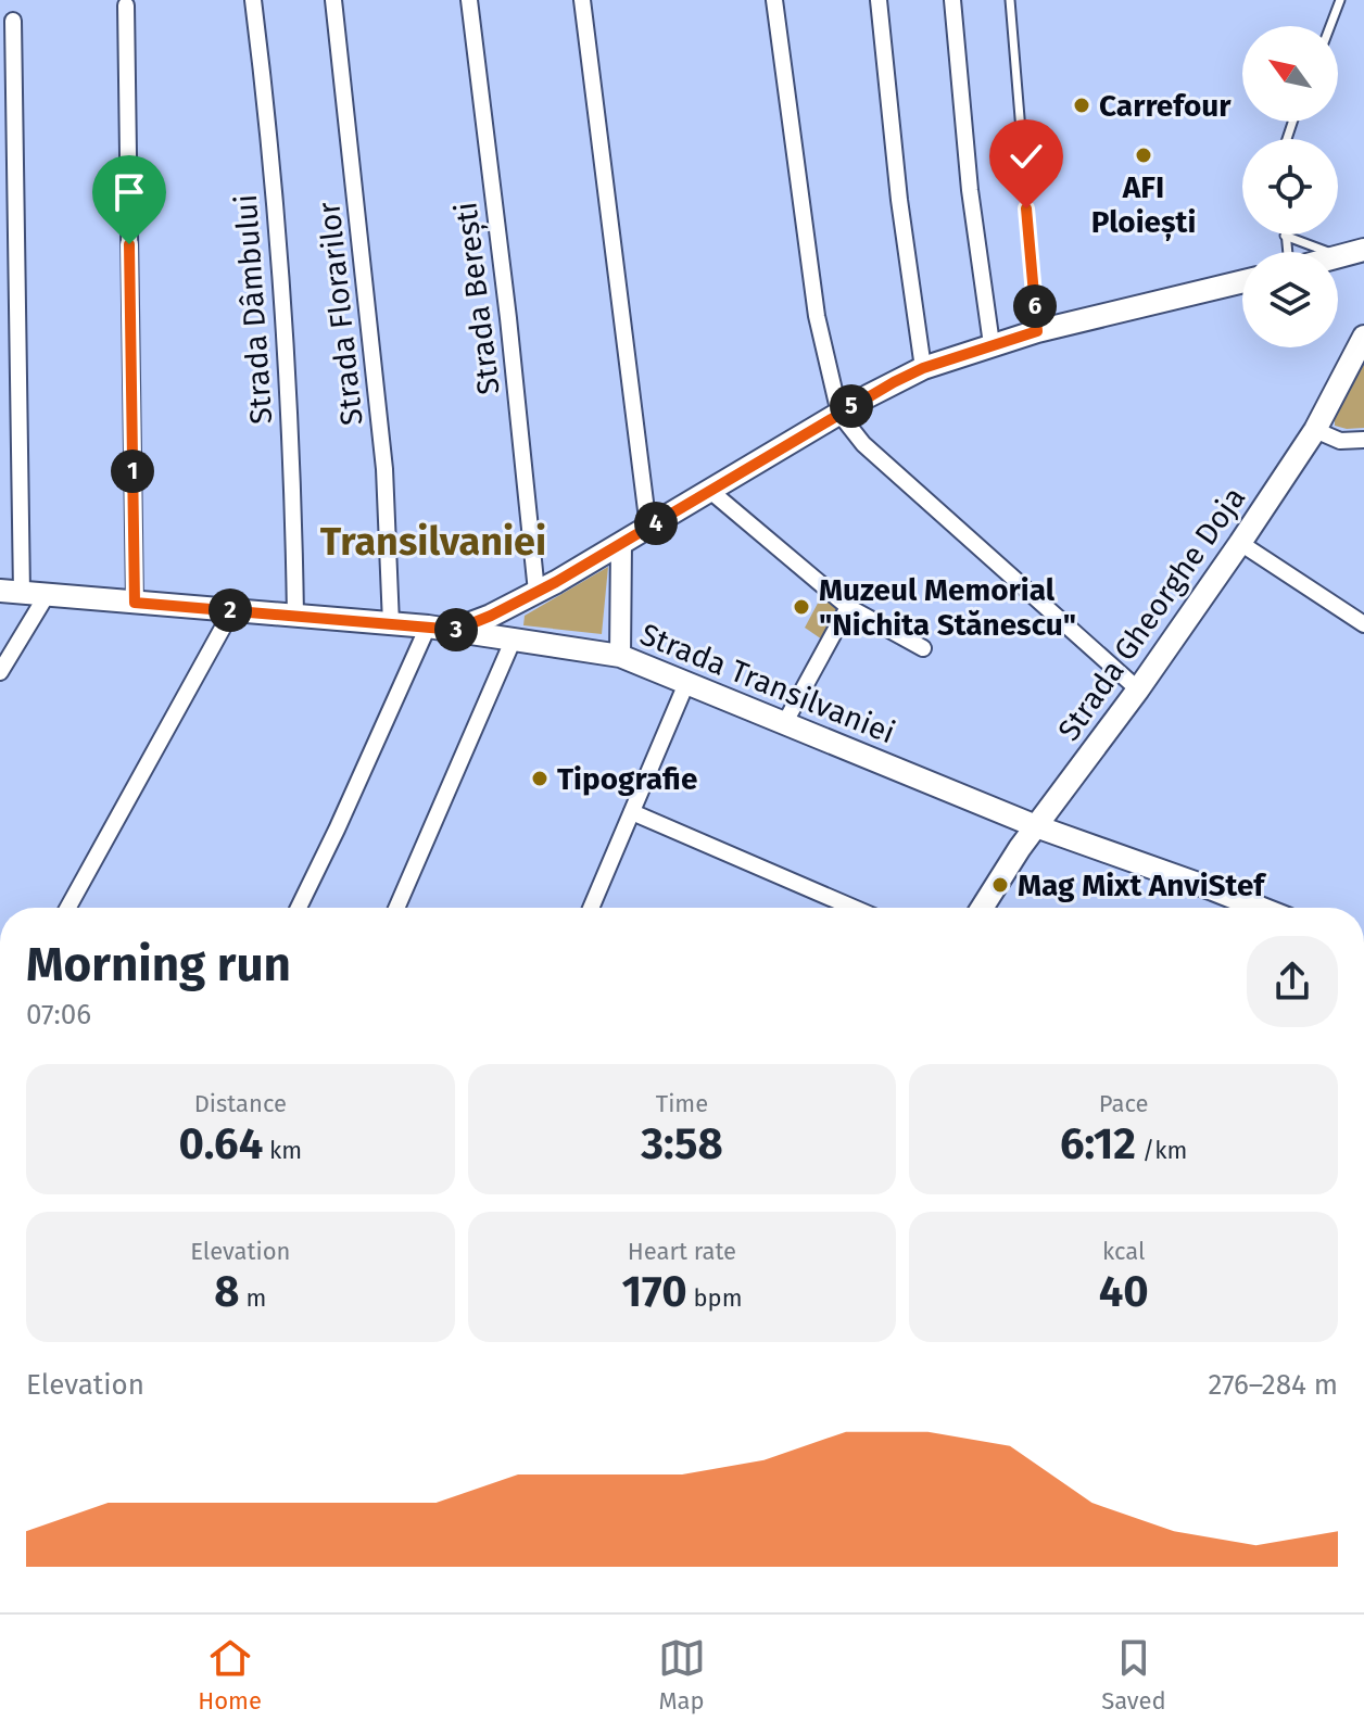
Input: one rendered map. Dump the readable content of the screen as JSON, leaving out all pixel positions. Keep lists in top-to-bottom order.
{
  "streets": {
    "main road": ["Strada Gheorghe Doja", "Strada Transilvaniei"],
    "street": ["Strada Berești", "Strada Dâmbului", "Strada Florarilor"]
  },
  "crossings": [
    ["Strada Dâmbului", "Strada Transilvaniei"],
    ["Strada Florarilor", "Strada Transilvaniei"],
    ["Strada Gheorghe Doja", "Strada Transilvaniei"]
  ],
  "districts": ["Transilvaniei"],
  "places": [
    "Carrefour",
    "AFI Ploiești",
    "Muzeul Memorial \"Nichita Stănescu\"",
    "Tipografie",
    "Mag Mixt AnviStef"
  ],
  "north": "top left",
  "page": {
    "pins": [
      "6",
      "5",
      "1",
      "4",
      "2",
      "3"
    ],
    "heading": ["Morning run", "07:06"],
    "stats": [
      ["Distance", "0.64 km"],
      ["Time", "3:58"],
      ["Pace", "6:12 /km"],
      ["Elevation", "8 m"],
      ["Heart rate", "170 bpm"],
      ["kcal", "40"]
    ],
    "chart": ["Elevation", "276–284 m"],
    "tabs": ["Home", "Map", "Saved"]
  }
}
